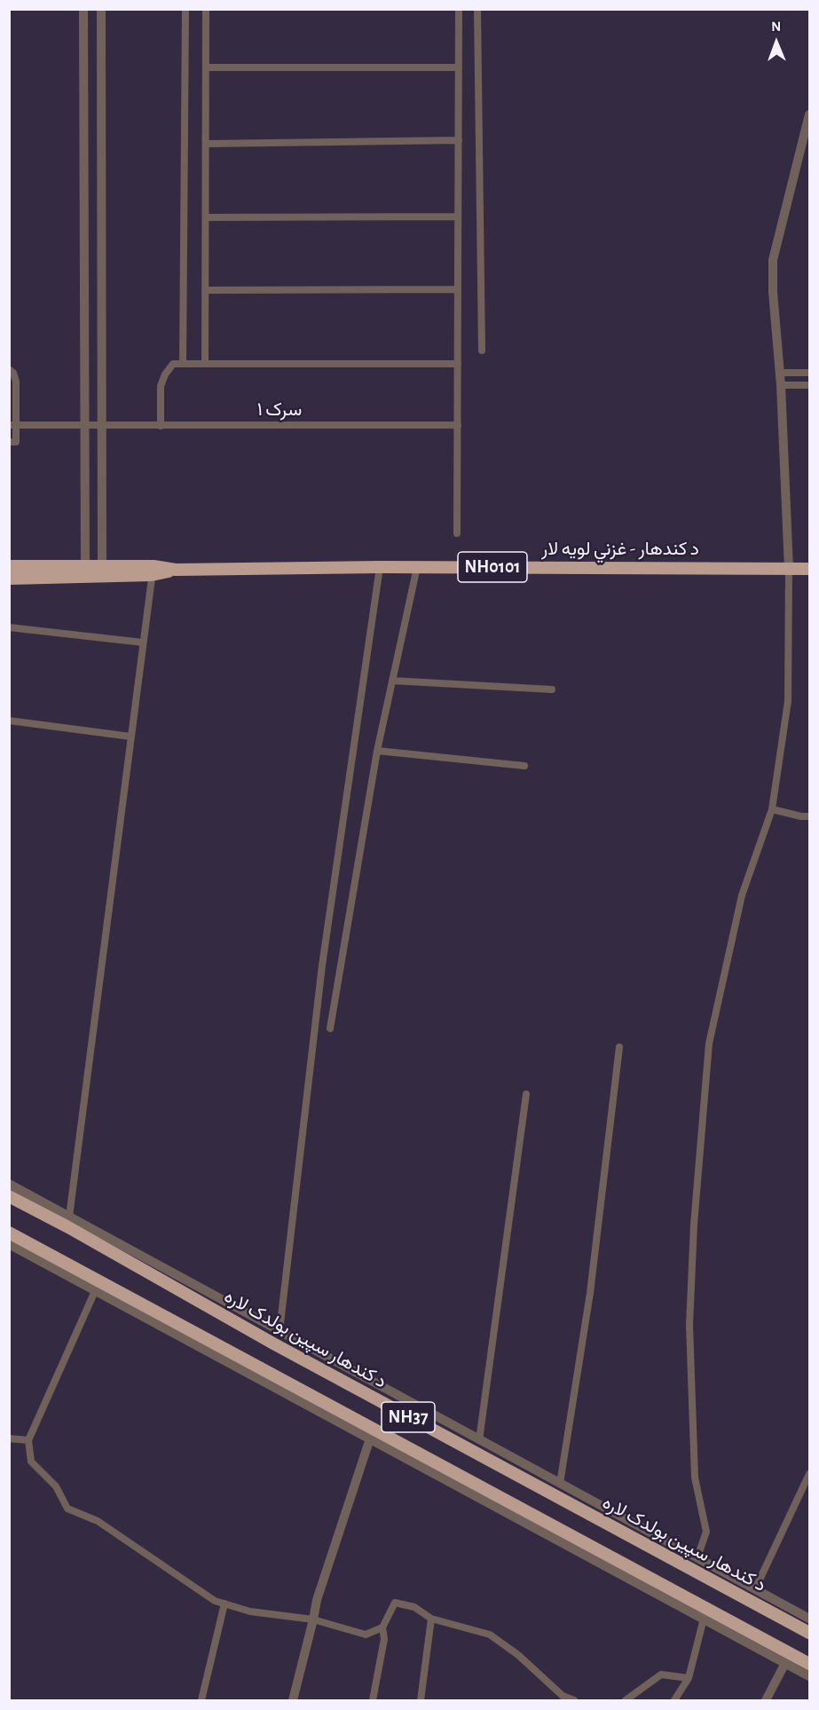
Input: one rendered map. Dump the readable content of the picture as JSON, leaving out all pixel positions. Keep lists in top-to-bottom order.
{
  "streets": {
    "highway": [
      "د کندهار - غزني لويه لار",
      "NH0101",
      "د کندهار سپین بولدک لاره",
      "NH37"
    ],
    "street": ["سرک ۱"]
  },
  "north": "top"
}
